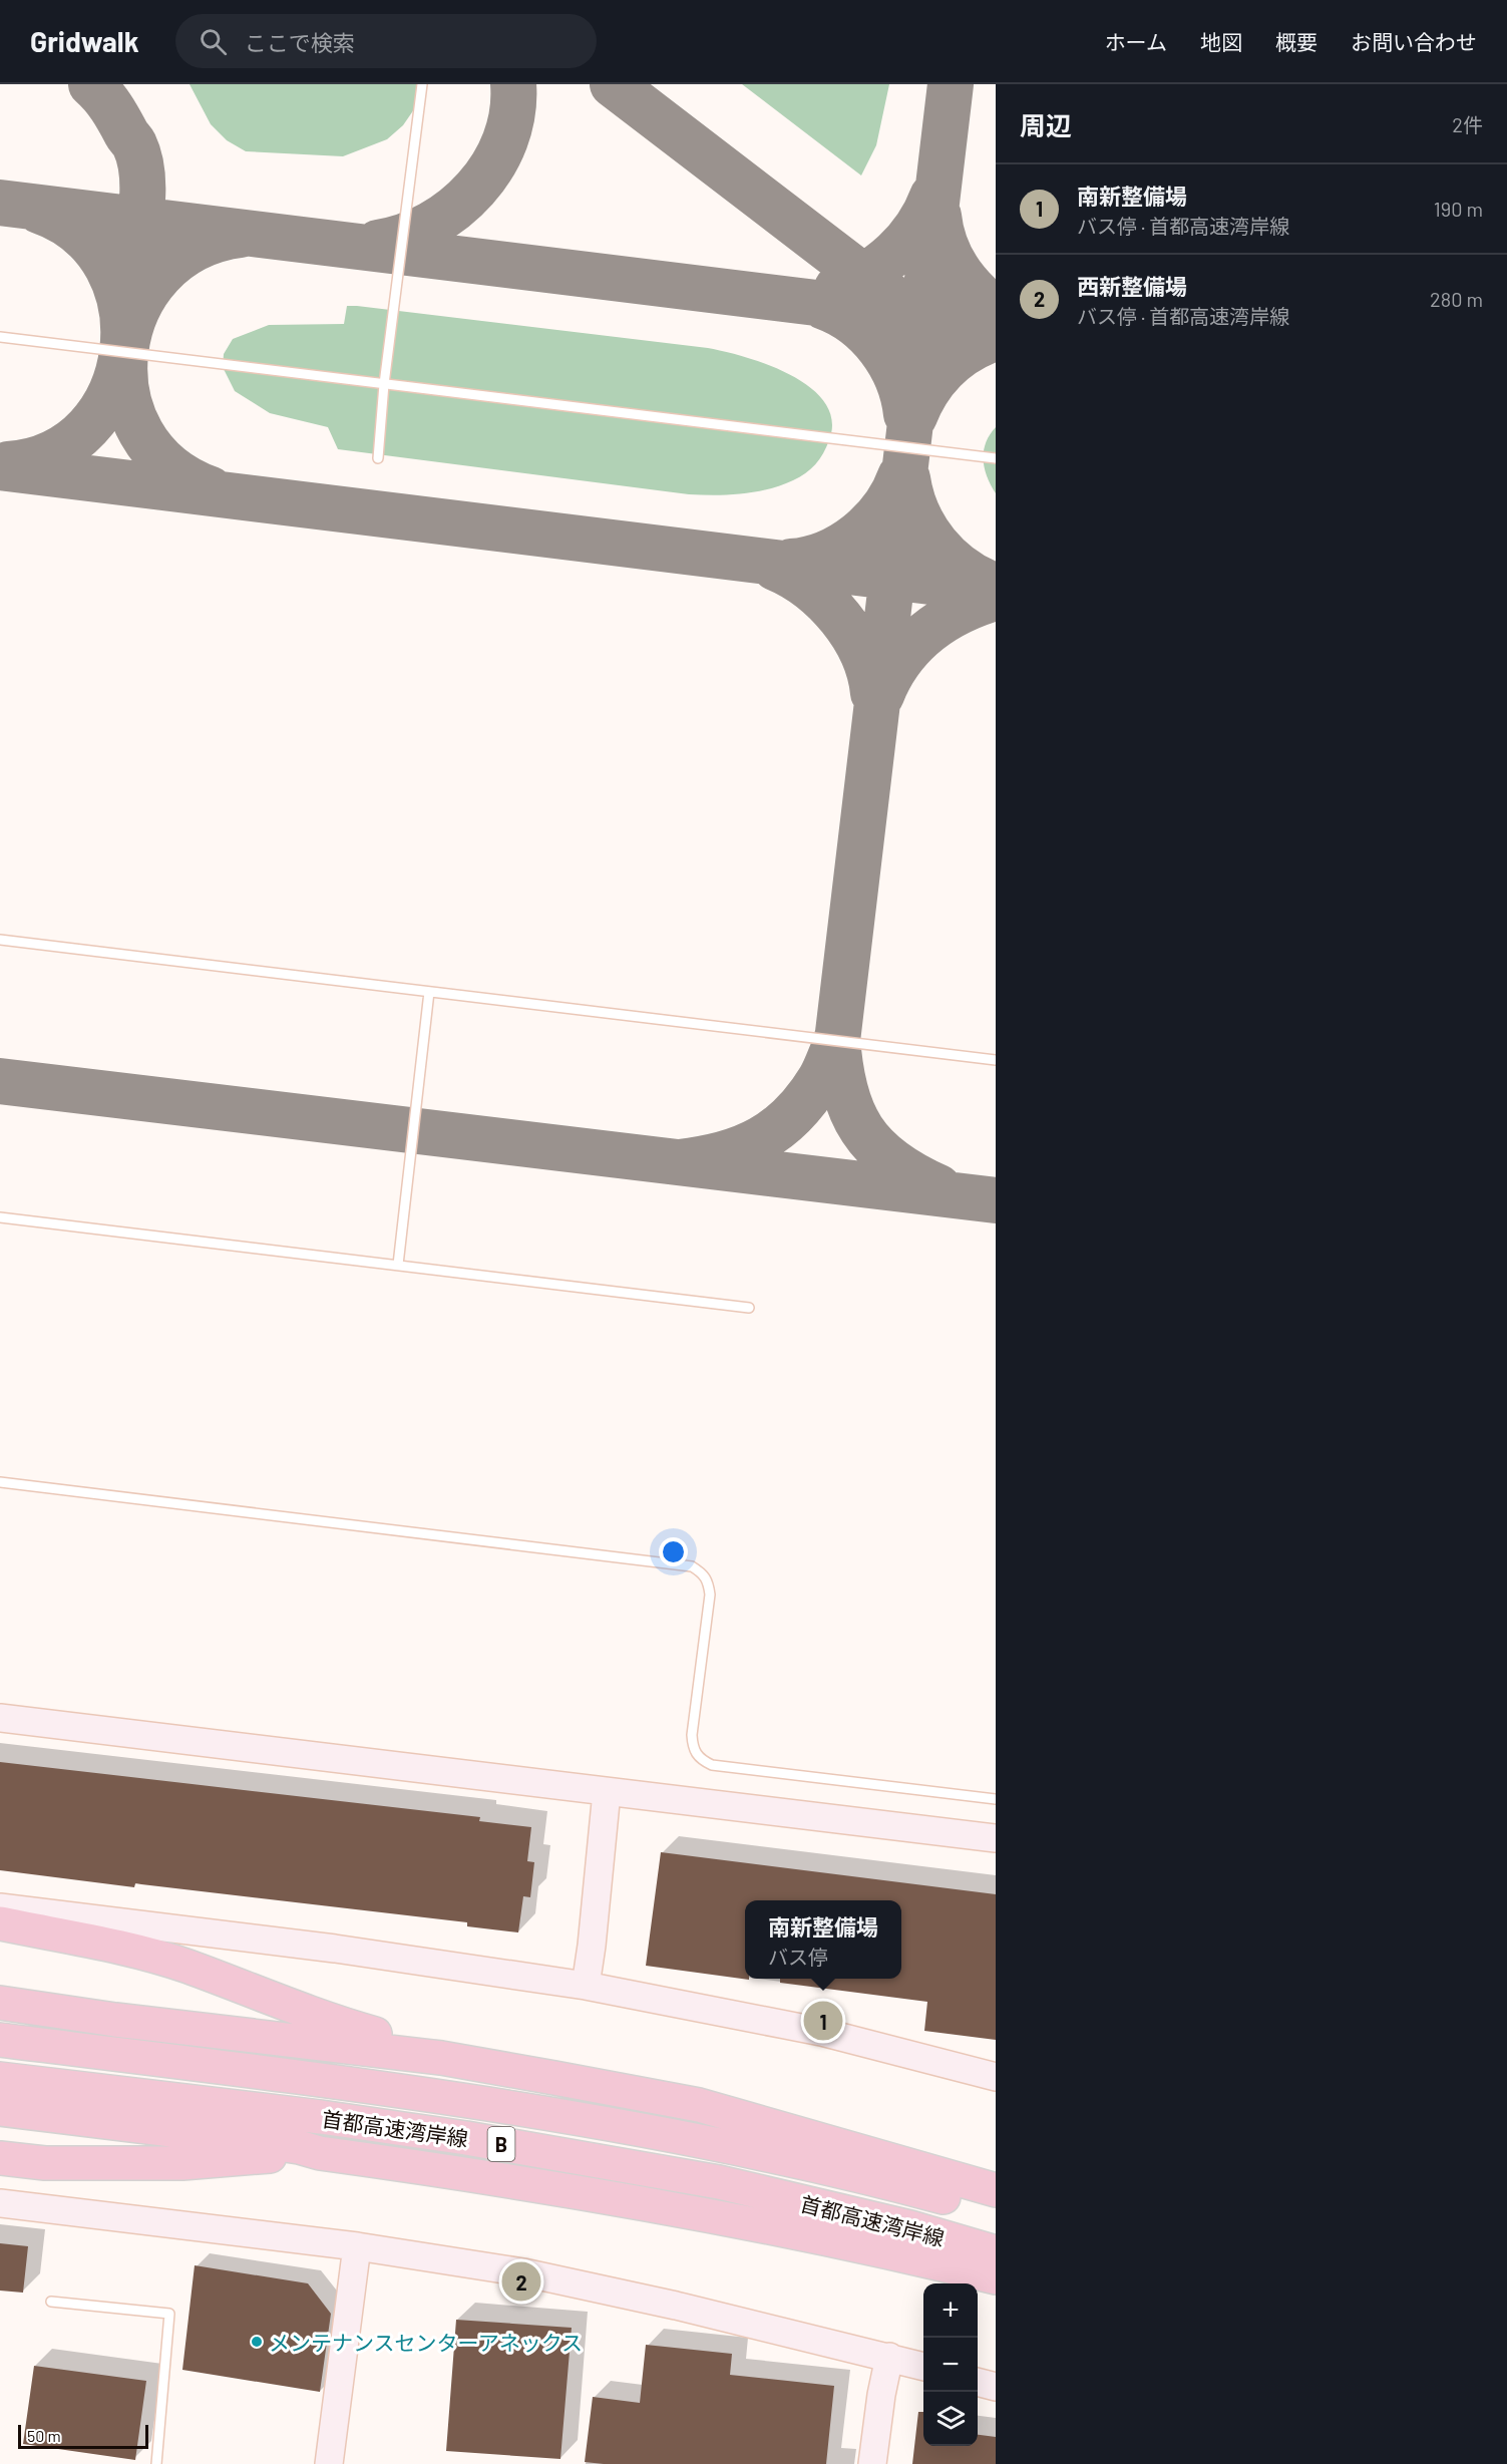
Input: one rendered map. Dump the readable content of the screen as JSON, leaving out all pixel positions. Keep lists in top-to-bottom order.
{
  "streets": {
    "highway": ["首都高速湾岸線", "B"]
  },
  "places": ["メンテナンスセンターアネックス"],
  "scale_bar": "50 m",
  "page": {
    "header": "Gridwalk",
    "search": "ここで検索",
    "nav": [
      "ホーム",
      "地図",
      "概要",
      "お問い合わせ"
    ],
    "heading": ["周辺", "2件"],
    "list": [
      {
        "mark": "1",
        "name": "南新整備場",
        "note": "バス停 · 首都高速湾岸線",
        "value": "190 m"
      },
      {
        "mark": "2",
        "name": "西新整備場",
        "note": "バス停 · 首都高速湾岸線",
        "value": "280 m"
      }
    ],
    "popup": ["南新整備場", "バス停"],
    "pins": ["1", "2"],
    "map_buttons": ["+", "−"],
    "scale": "50 m"
  }
}
